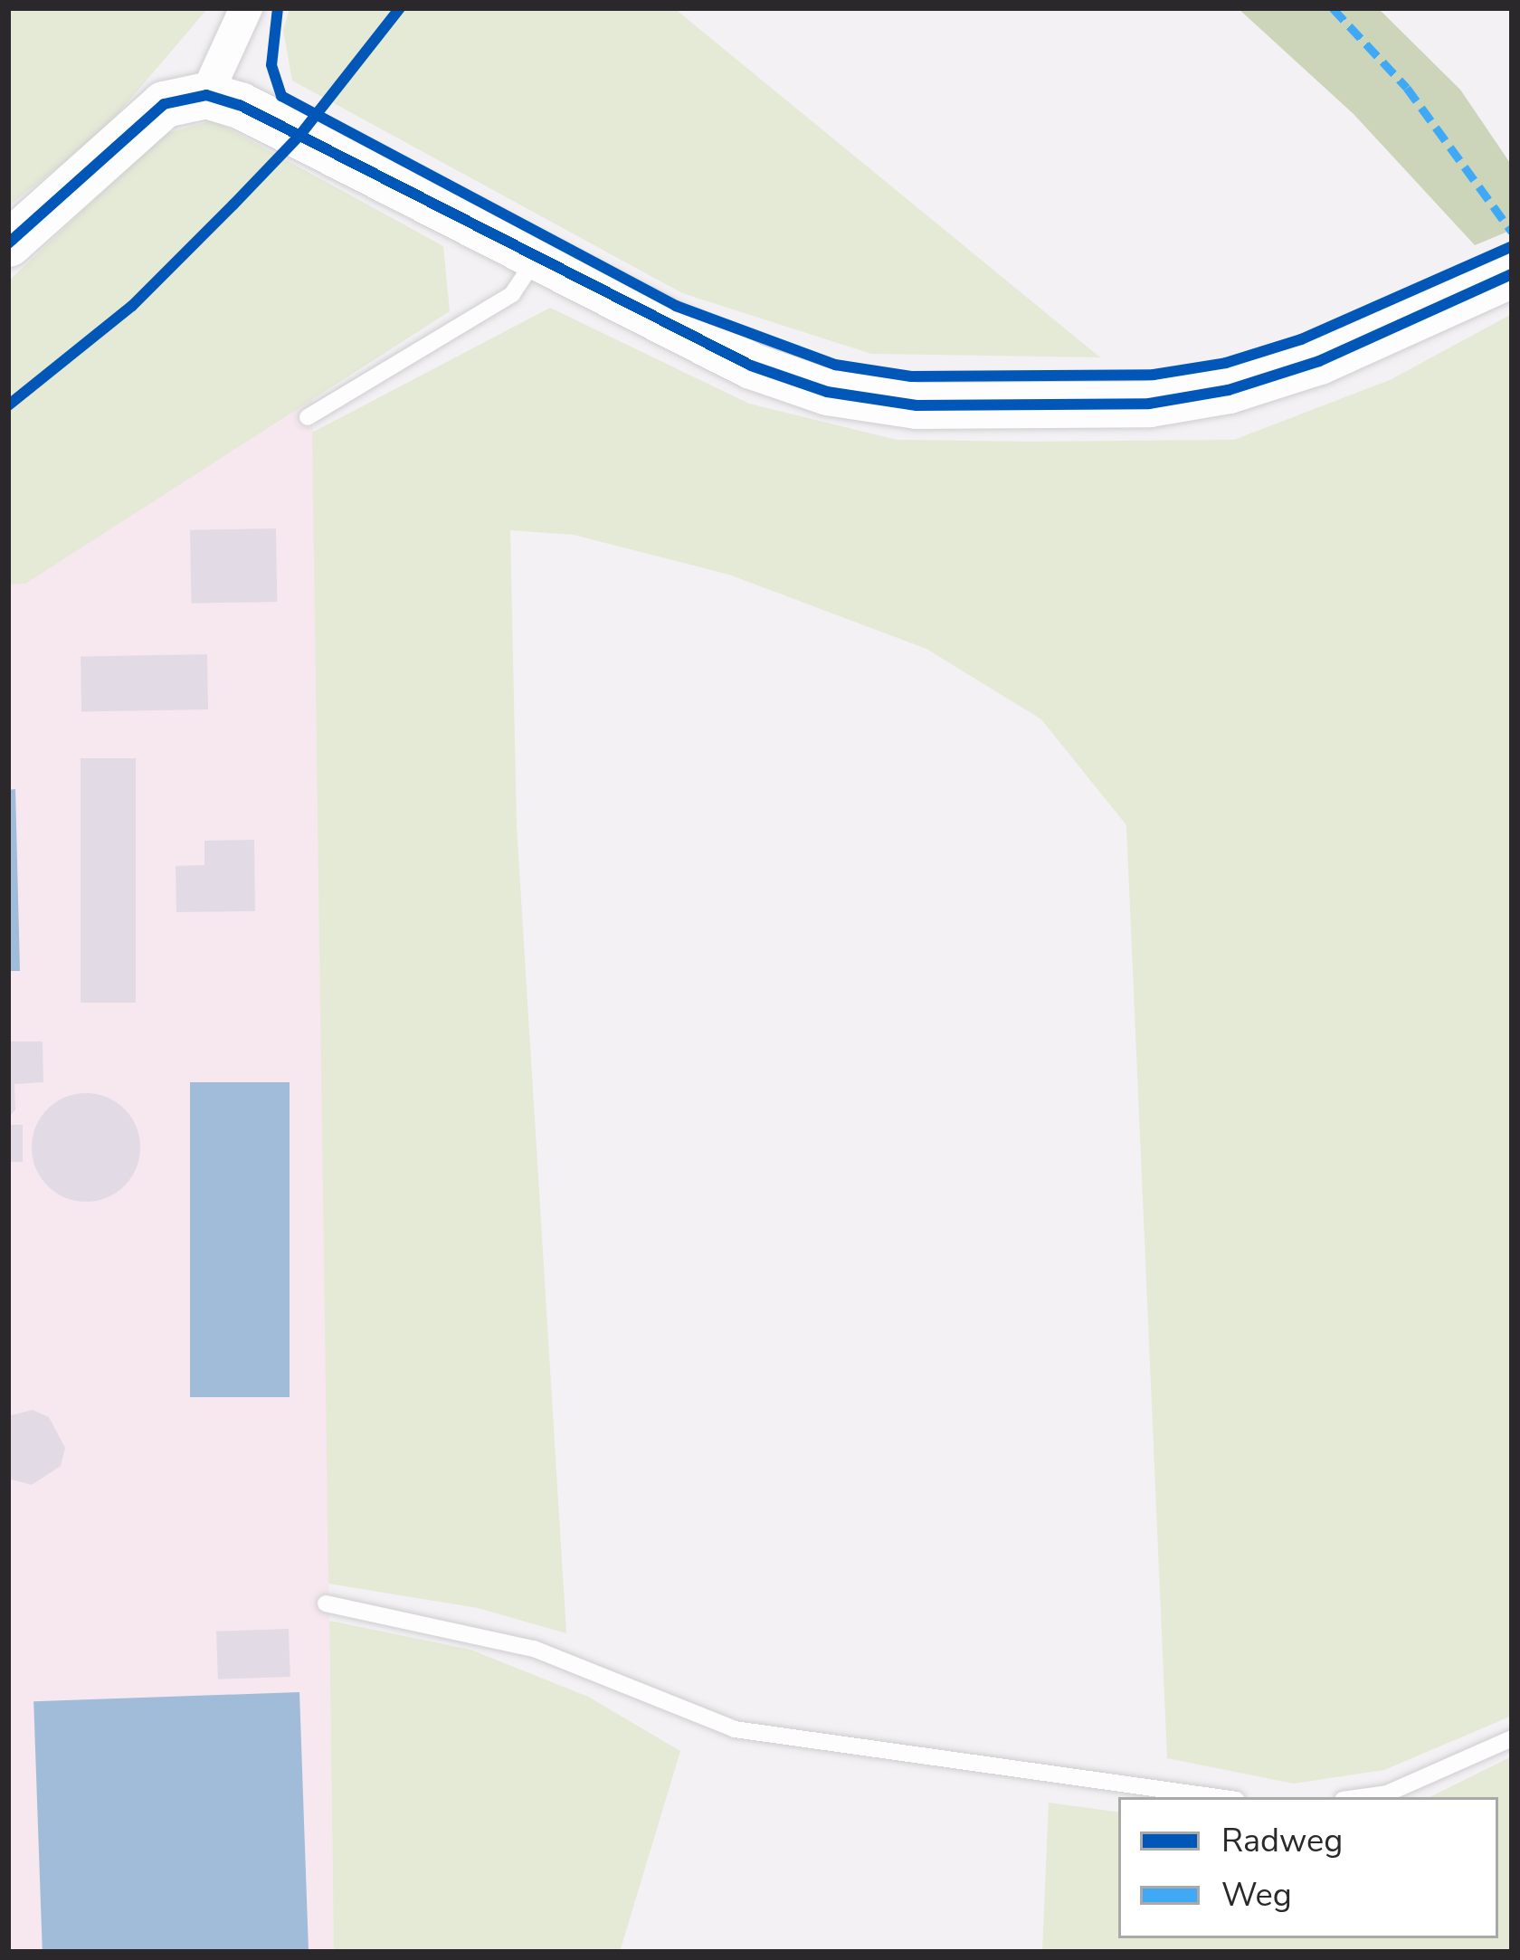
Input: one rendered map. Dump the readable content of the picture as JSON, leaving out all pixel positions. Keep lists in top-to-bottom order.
{
  "legend": ["Radweg", "Weg"]
}
